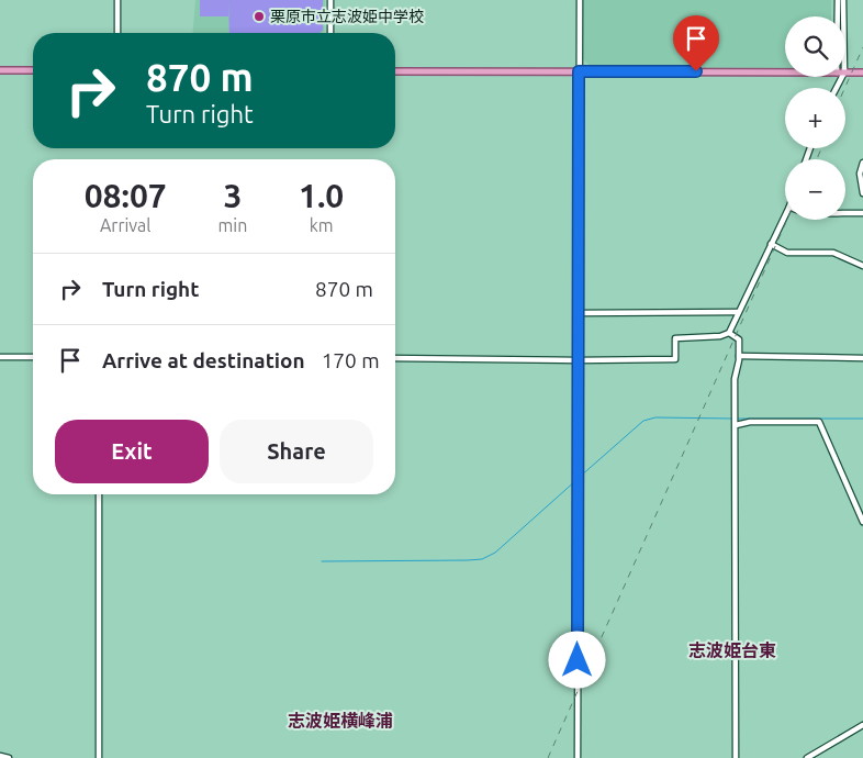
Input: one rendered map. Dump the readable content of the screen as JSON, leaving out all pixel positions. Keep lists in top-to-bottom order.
{
  "districts": ["志波姫台東", "志波姫横峰浦"],
  "places": ["栗原市立志波姫中学校"],
  "page": {
    "map_buttons": ["+", "−"],
    "turn": ["870 m", "Turn right"],
    "eta": [
      "08:07",
      "Arrival",
      "3",
      "min",
      "1.0",
      "km"
    ],
    "list": [
      {
        "name": "Turn right",
        "value": "870 m"
      },
      {
        "name": "Arrive at destination",
        "value": "170 m"
      }
    ],
    "buttons": ["Exit", "Share"]
  }
}
